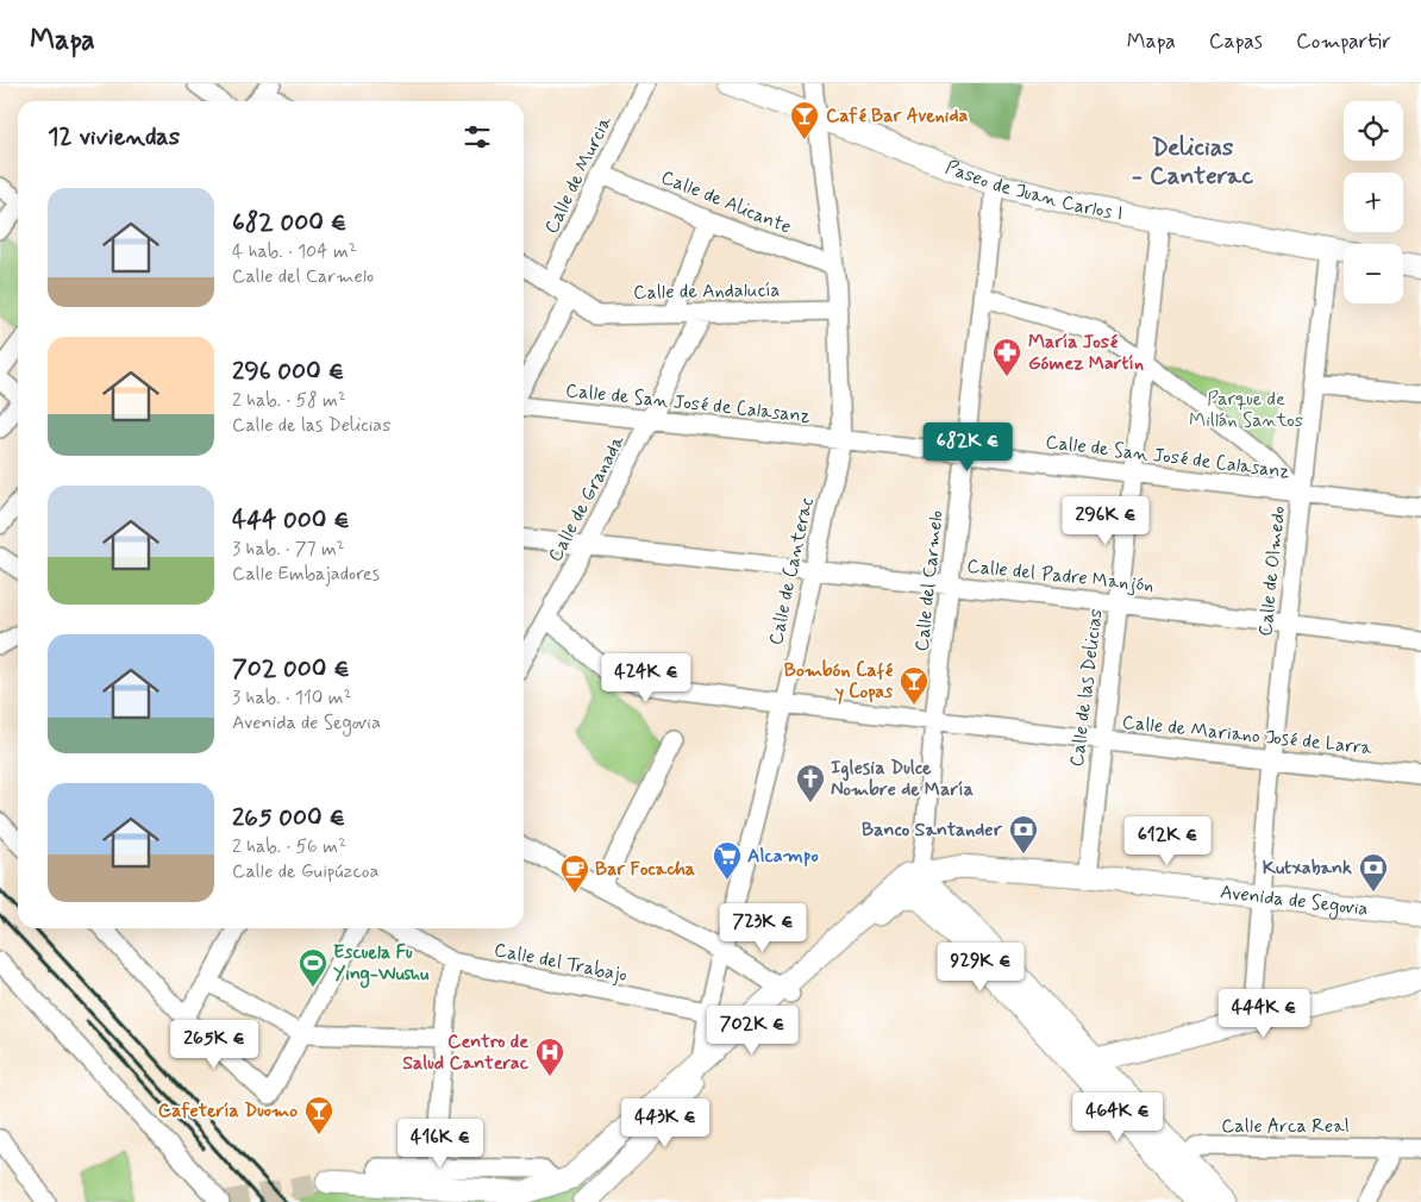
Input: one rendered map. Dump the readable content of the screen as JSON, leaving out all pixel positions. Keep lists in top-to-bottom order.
{
  "streets": {
    "main road": ["Paseo de Juan Carlos I", "Avenida de Segovia"],
    "street": [
      "Calle de Murcia",
      "Calle de Alicante",
      "Calle de Andalucía",
      "Calle de San José de Calasanz",
      "Calle de Granada",
      "Calle de Canterac",
      "Calle de Olmedo",
      "Calle del Padre Manjón",
      "Calle del Carmelo",
      "Calle de las Delicias",
      "Calle de Mariano José de Larra",
      "Calle del Trabajo",
      "Calle Arca Real"
    ]
  },
  "crossings": [
    ["Calle de Murcia", "Calle de Alicante"],
    ["Calle de Murcia", "Calle de Andalucía"],
    ["Paseo de Juan Carlos I", "Calle de Canterac"],
    ["Paseo de Juan Carlos I", "Calle de Olmedo"],
    ["Paseo de Juan Carlos I", "Calle del Carmelo"],
    ["Paseo de Juan Carlos I", "Calle de las Delicias"],
    ["Calle de Alicante", "Calle de Canterac"],
    ["Calle de Andalucía", "Calle de Granada"],
    ["Calle de Andalucía", "Calle de Canterac"],
    ["Calle de San José de Calasanz", "Calle de Granada"],
    ["Calle de San José de Calasanz", "Calle de Canterac"],
    ["Calle de San José de Calasanz", "Calle de Olmedo"],
    ["Calle de San José de Calasanz", "Calle del Carmelo"],
    ["Calle de San José de Calasanz", "Calle de las Delicias"],
    ["Calle de Granada", "Calle del Padre Manjón"],
    ["Calle de Granada", "Calle de Mariano José de Larra"],
    ["Calle de Canterac", "Calle del Padre Manjón"],
    ["Calle de Canterac", "Calle de Mariano José de Larra"],
    ["Calle de Canterac", "Avenida de Segovia"],
    ["Calle de Canterac", "Calle del Trabajo"],
    ["Calle de Olmedo", "Calle del Padre Manjón"],
    ["Calle de Olmedo", "Calle de Mariano José de Larra"],
    ["Calle de Olmedo", "Avenida de Segovia"],
    ["Calle del Padre Manjón", "Calle del Carmelo"],
    ["Calle del Padre Manjón", "Calle de las Delicias"],
    ["Calle del Carmelo", "Calle de Mariano José de Larra"],
    ["Calle del Carmelo", "Avenida de Segovia"],
    ["Calle de las Delicias", "Calle de Mariano José de Larra"],
    ["Calle de las Delicias", "Avenida de Segovia"],
    ["Avenida de Segovia", "Calle del Trabajo"]
  ],
  "districts": ["Delicias - Canterac"],
  "parks": ["Parque de Millán Santos"],
  "places": {
    "bar": ["Café Bar Avenida", "Bombón Café y Copas", "Cafetería Duomo"],
    "pharmacy": ["María José Gómez Martín"],
    "church": ["Iglesia Dulce Nombre de María"],
    "bank": ["Banco Santander", "Kutxabank"],
    "supermarket": ["Alcampo"],
    "cafe": ["Bar Focacha"],
    "sports": ["Escuela Fu Ying-Wushu"],
    "hospital": ["Centro de Salud Canterac"]
  },
  "page": {
    "header": "Mapa",
    "nav": ["Mapa", "Capas", "Compartir"],
    "map_buttons": ["+", "−"],
    "heading": "12 viviendas",
    "list": [
      {
        "name": "682 000 €",
        "note": "4 hab. · 104 m² · Calle del Carmelo"
      },
      {
        "name": "296 000 €",
        "note": "2 hab. · 58 m² · Calle de las Delicias"
      },
      {
        "name": "444 000 €",
        "note": "3 hab. · 77 m² · Calle Embajadores"
      },
      {
        "name": "702 000 €",
        "note": "3 hab. · 110 m² · Avenida de Segovia"
      },
      {
        "name": "265 000 €",
        "note": "2 hab. · 56 m² · Calle de Guipúzcoa"
      }
    ],
    "price": [
      "682K €",
      "296K €",
      "424K €",
      "612K €",
      "723K €",
      "929K €",
      "444K €",
      "702K €",
      "265K €",
      "464K €",
      "443K €",
      "416K €"
    ]
  }
}
